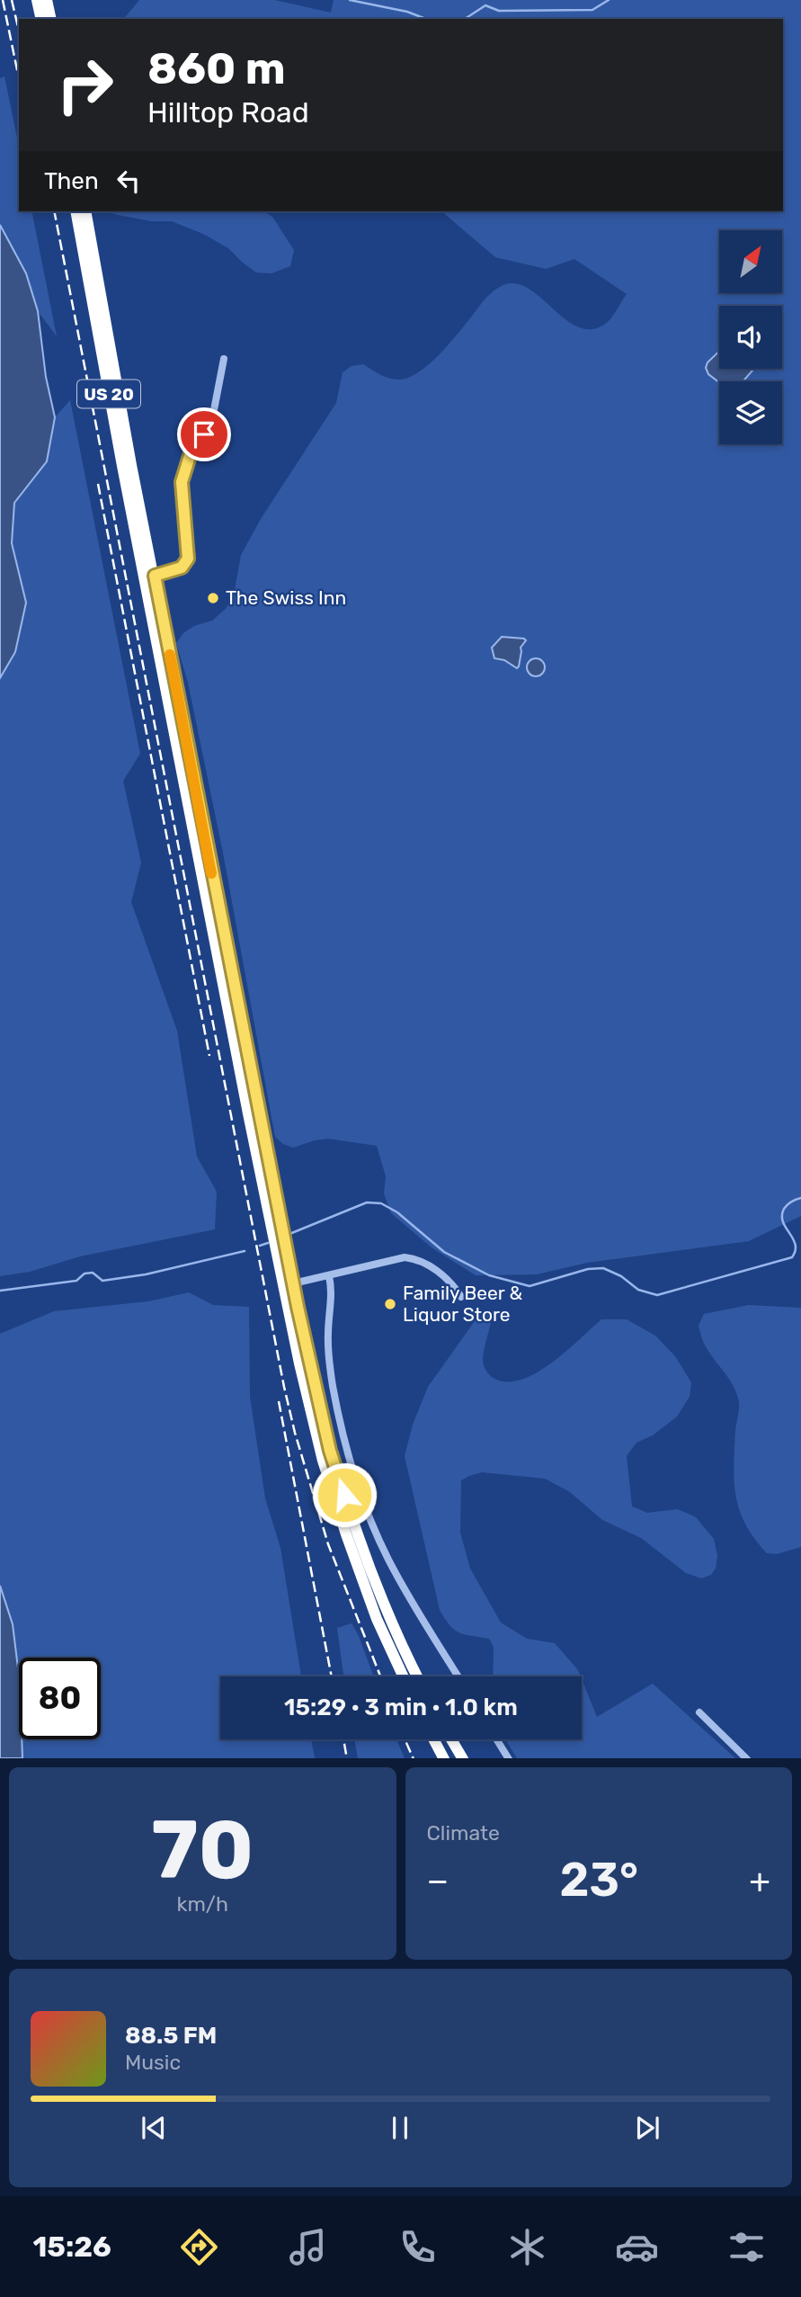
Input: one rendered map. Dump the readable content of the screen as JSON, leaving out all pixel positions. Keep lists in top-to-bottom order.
{
  "streets": {
    "highway": ["US 20"]
  },
  "places": ["The Swiss Inn", "Family Beer & Liquor Store"],
  "north": "top right",
  "page": {
    "turn": ["860 m", "Hilltop Road"],
    "then": "Then",
    "limit": "80",
    "trip": "15:29 · 3 min · 1.0 km",
    "tile": [
      ["70", "km/h"],
      "Climate"
    ],
    "heat": ["−", "23°", "+"],
    "song": ["88.5 FM", "Music"],
    "tabs": "15:26"
  }
}
